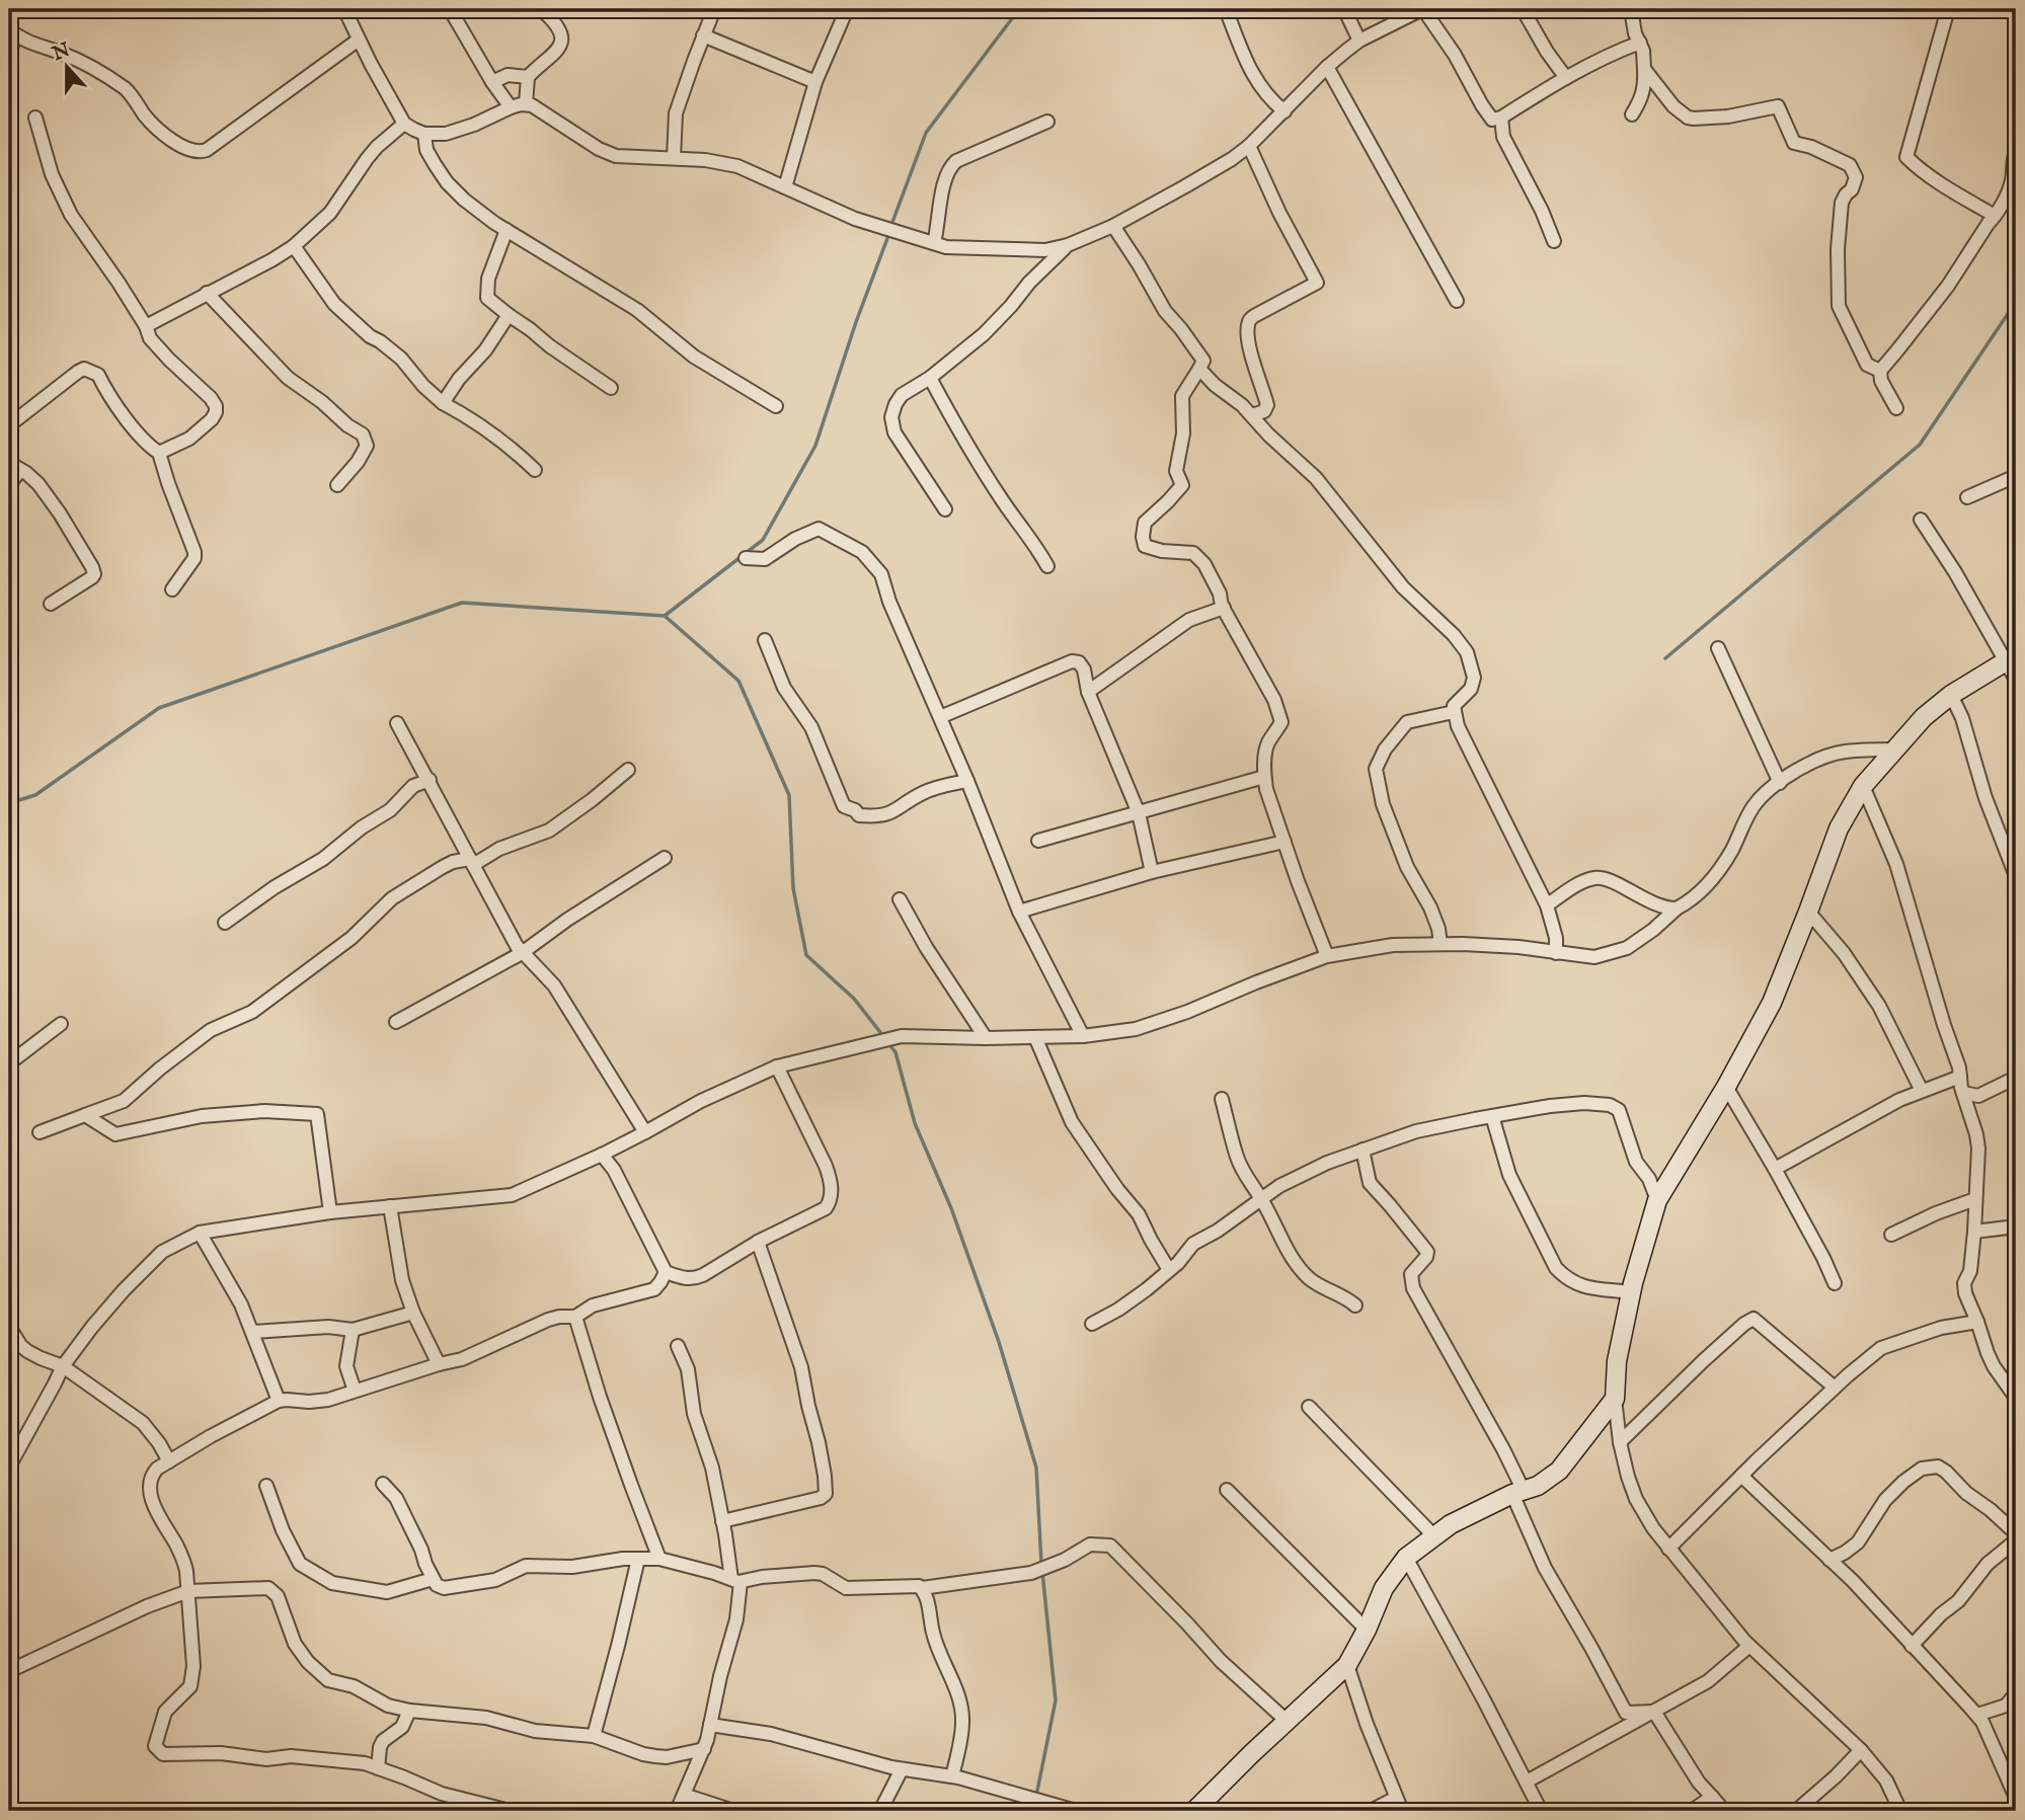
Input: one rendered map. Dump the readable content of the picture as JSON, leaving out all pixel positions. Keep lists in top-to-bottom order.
{
  "north": "top"
}
